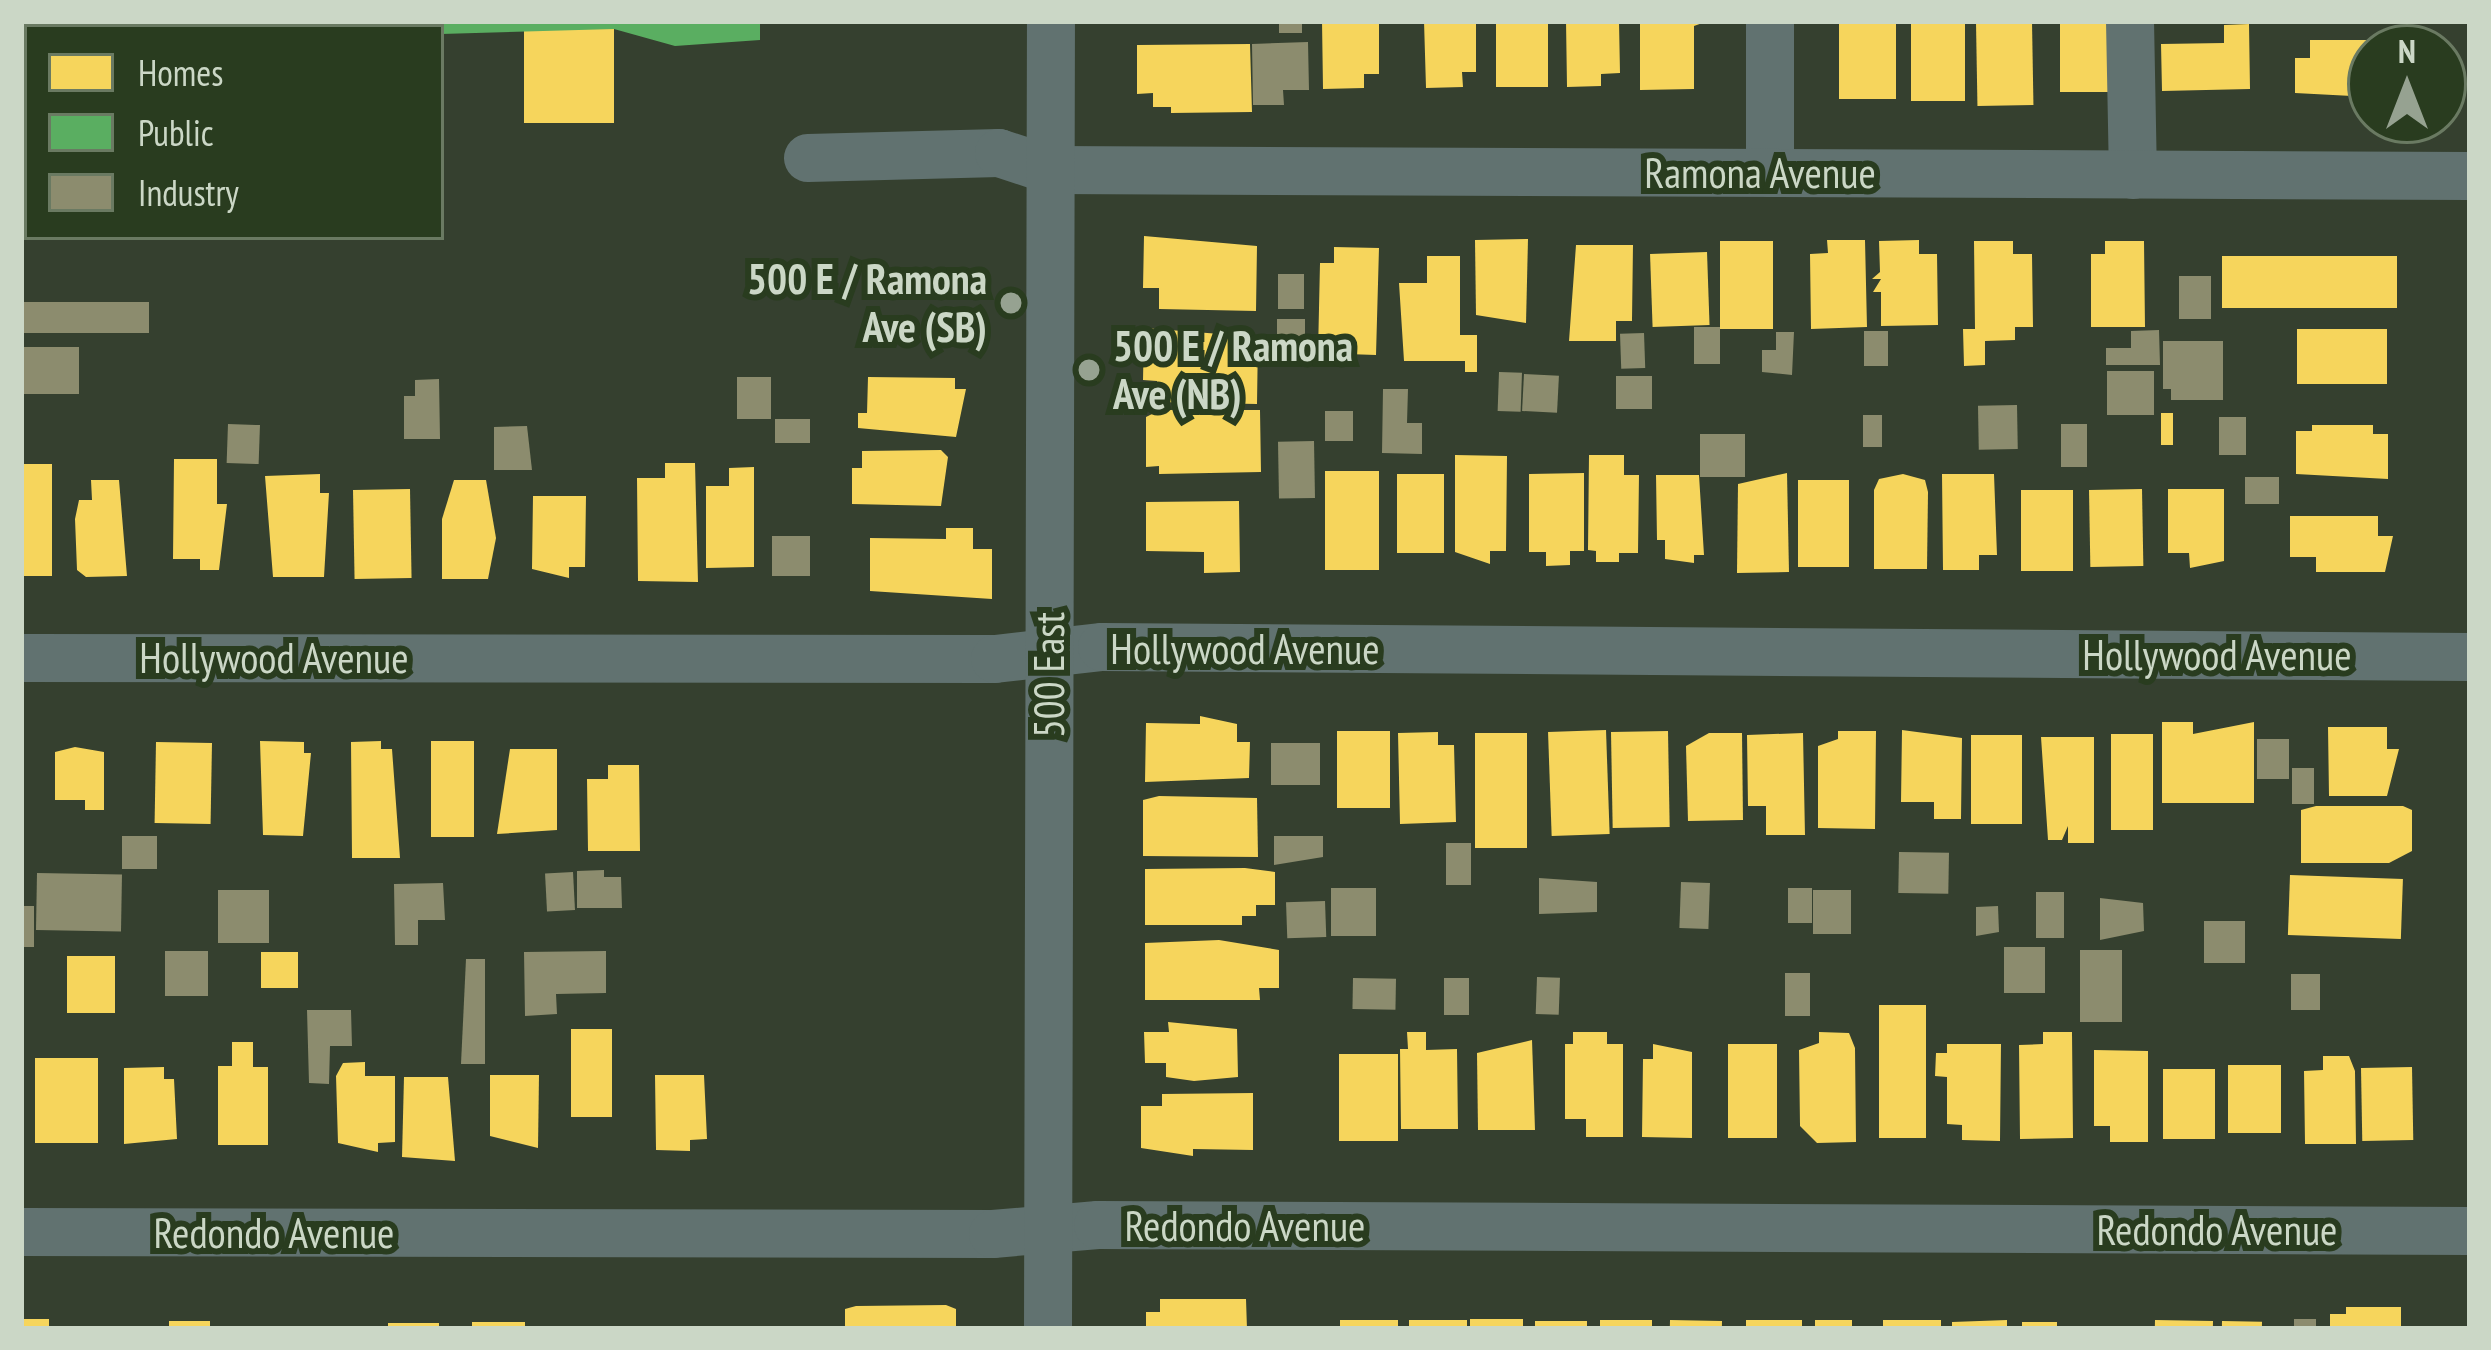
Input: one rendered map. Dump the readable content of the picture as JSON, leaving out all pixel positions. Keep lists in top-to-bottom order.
{
  "streets": {
    "street": [
      "Ramona Avenue",
      "Hollywood Avenue",
      "500 East",
      "Redondo Avenue"
    ]
  },
  "crossings": [
    ["Ramona Avenue", "500 East"],
    ["Hollywood Avenue", "500 East"],
    ["500 East", "Redondo Avenue"]
  ],
  "places": ["500 E / Ramona Ave (SB)", "500 E / Ramona Ave (NB)"],
  "legend": ["Homes", "Public", "Industry"],
  "north": "top"
}
